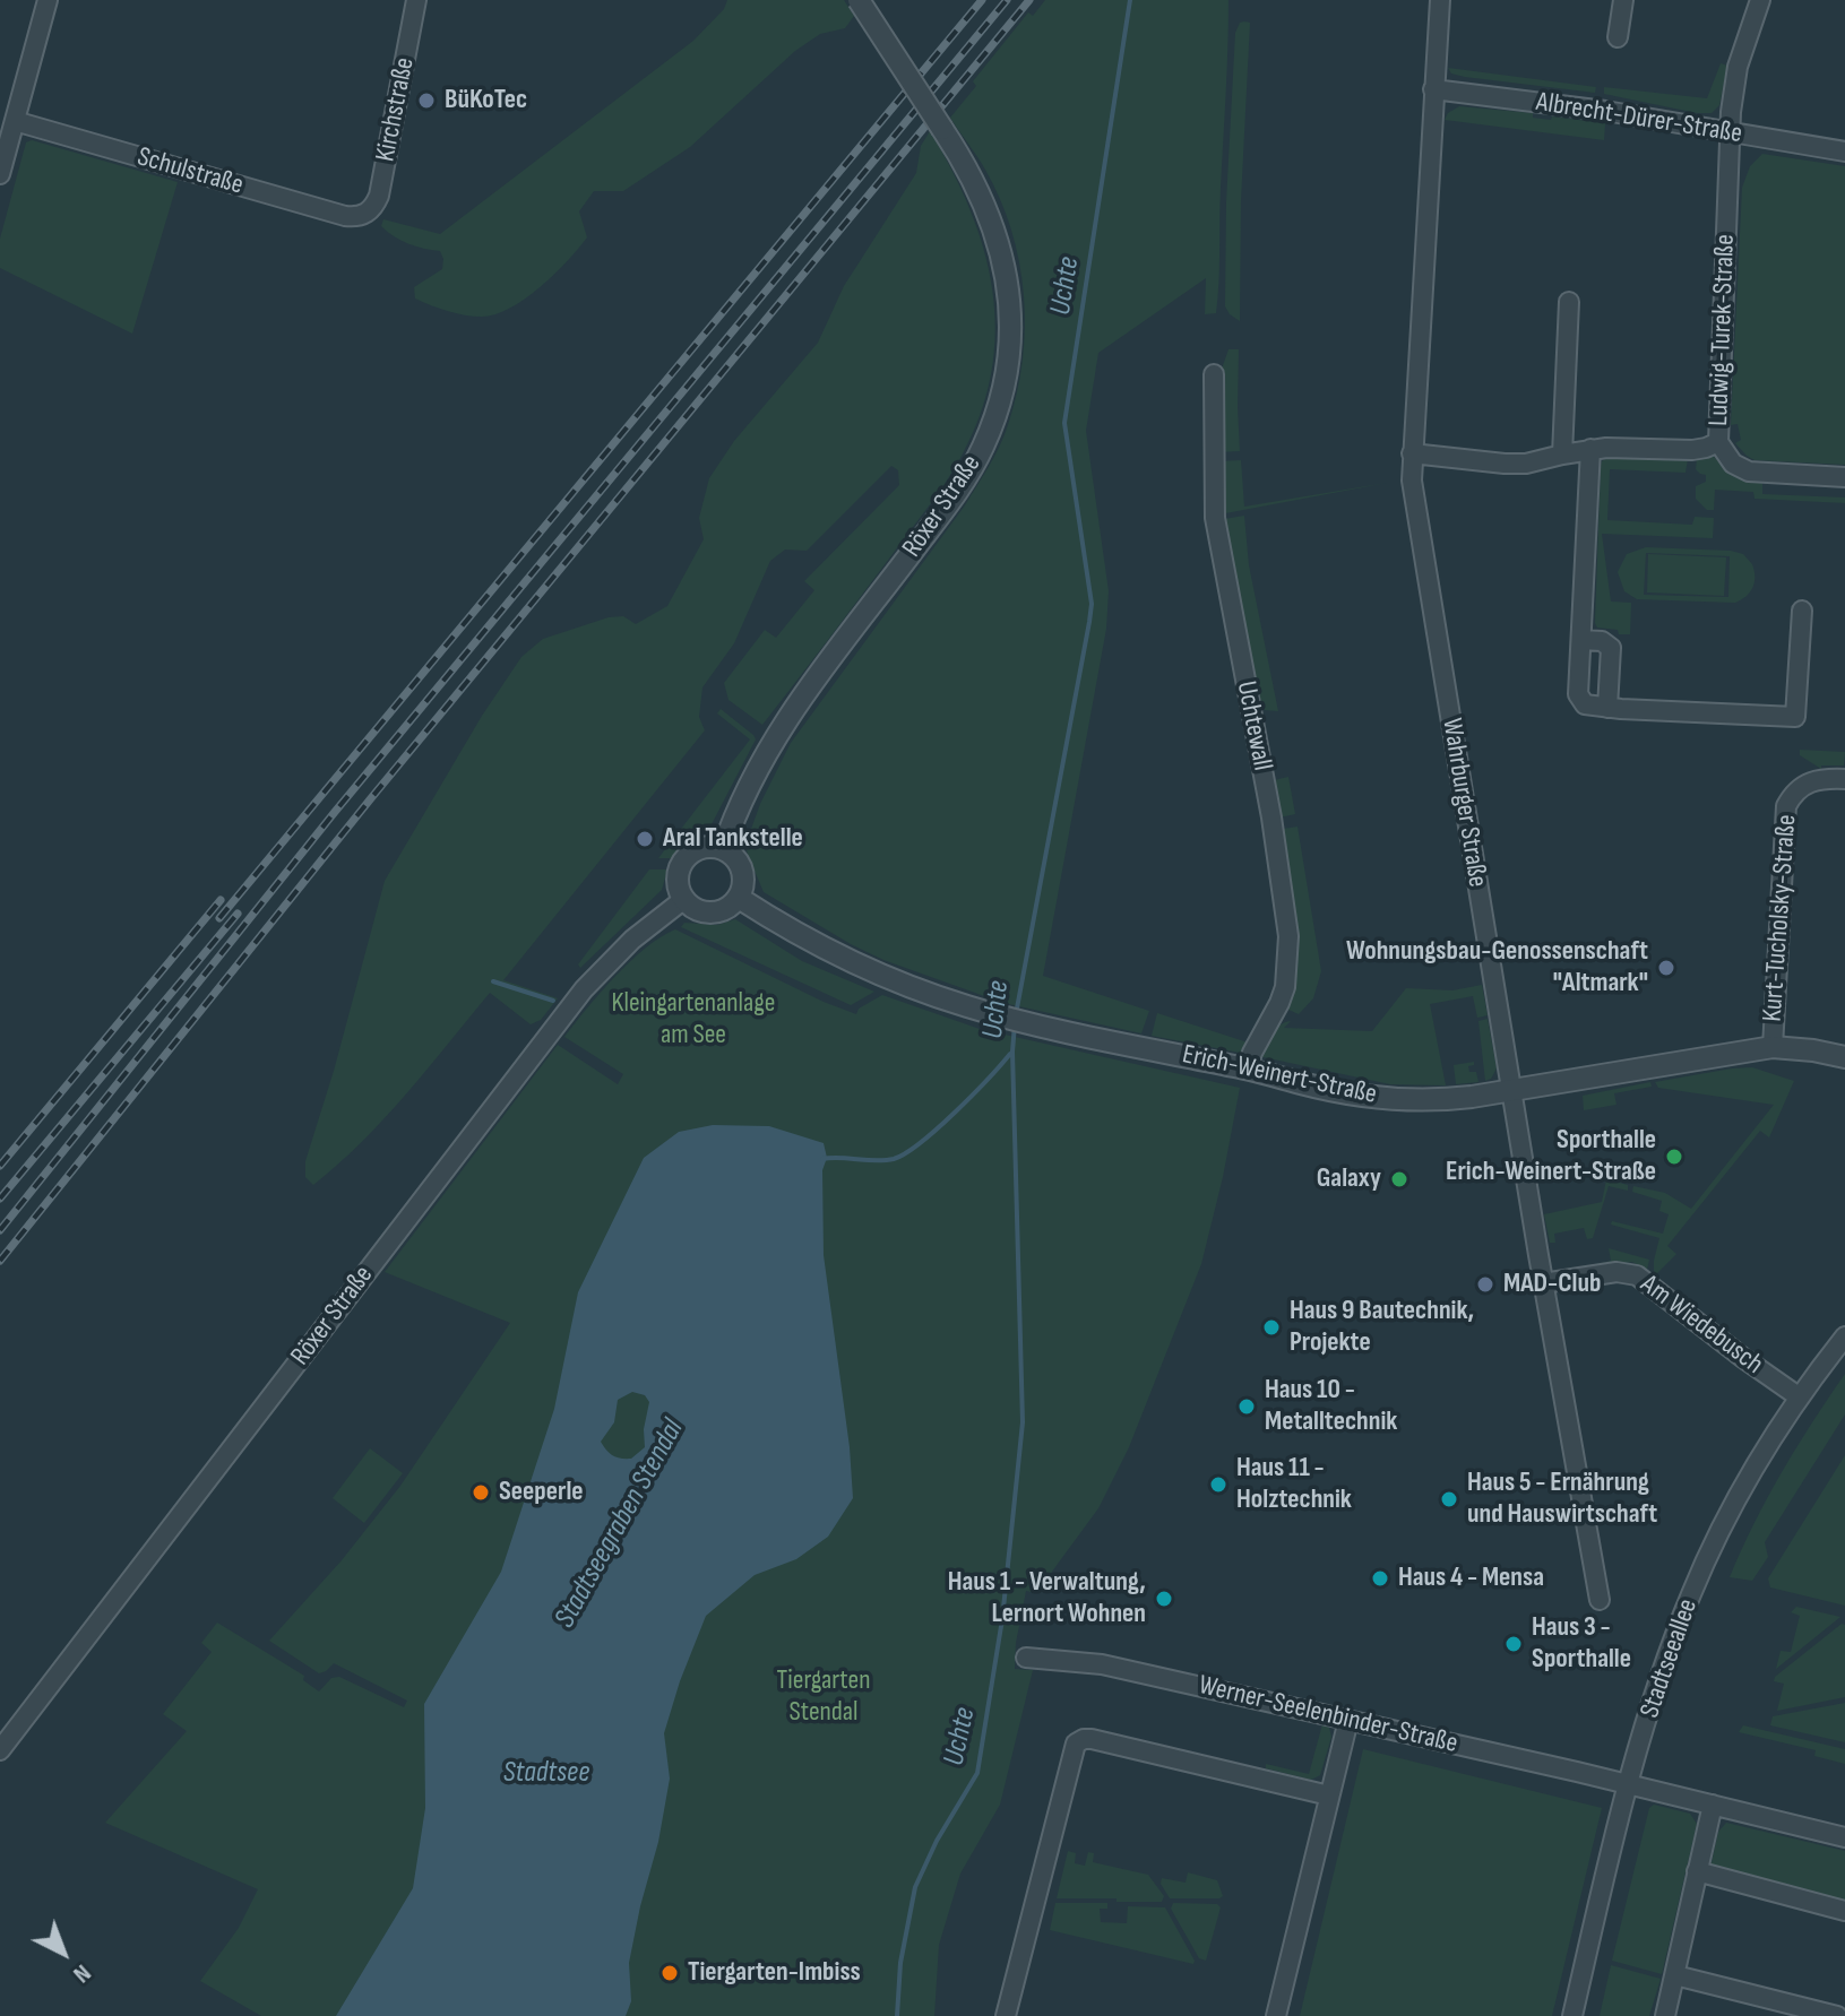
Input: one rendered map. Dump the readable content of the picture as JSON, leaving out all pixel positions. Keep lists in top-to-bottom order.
{
  "streets": {
    "street": [
      "Kirchstraße",
      "Albrecht-Dürer-Straße",
      "Schulstraße",
      "Ludwig-Turek-Straße",
      "Röxer Straße",
      "Uchtewall",
      "Wahrburger Straße",
      "Kurt-Tucholsky-Straße",
      "Erich-Weinert-Straße",
      "Am Wiedebusch",
      "Stadtseeallee",
      "Werner-Seelenbinder-Straße"
    ]
  },
  "crossings": [
    ["Kirchstraße", "Schulstraße"],
    ["Albrecht-Dürer-Straße", "Ludwig-Turek-Straße"],
    ["Albrecht-Dürer-Straße", "Wahrburger Straße"],
    ["Röxer Straße", "Erich-Weinert-Straße"],
    ["Uchtewall", "Erich-Weinert-Straße"],
    ["Wahrburger Straße", "Erich-Weinert-Straße"],
    ["Wahrburger Straße", "Am Wiedebusch"],
    ["Kurt-Tucholsky-Straße", "Erich-Weinert-Straße"],
    ["Am Wiedebusch", "Stadtseeallee"],
    ["Stadtseeallee", "Werner-Seelenbinder-Straße"]
  ],
  "water": ["Uchte", "Stadtseegraben Stendal", "Stadtsee"],
  "parks": ["Kleingartenanlage am See", "Tiergarten Stendal"],
  "places": [
    "BüKoTec",
    "Aral Tankstelle",
    "Wohnungsbau-Genossenschaft \"Altmark\"",
    "Sporthalle Erich-Weinert-Straße",
    "Galaxy",
    "MAD-Club",
    "Haus 9 Bautechnik, Projekte",
    "Haus 10 - Metalltechnik",
    "Haus 11 - Holztechnik",
    "Seeperle",
    "Haus 5 - Ernährung und Hauswirtschaft",
    "Haus 4 - Mensa",
    "Haus 1 - Verwaltung, Lernort Wohnen",
    "Haus 3 - Sporthalle",
    "Tiergarten-Imbiss"
  ],
  "north": "bottom right"
}
